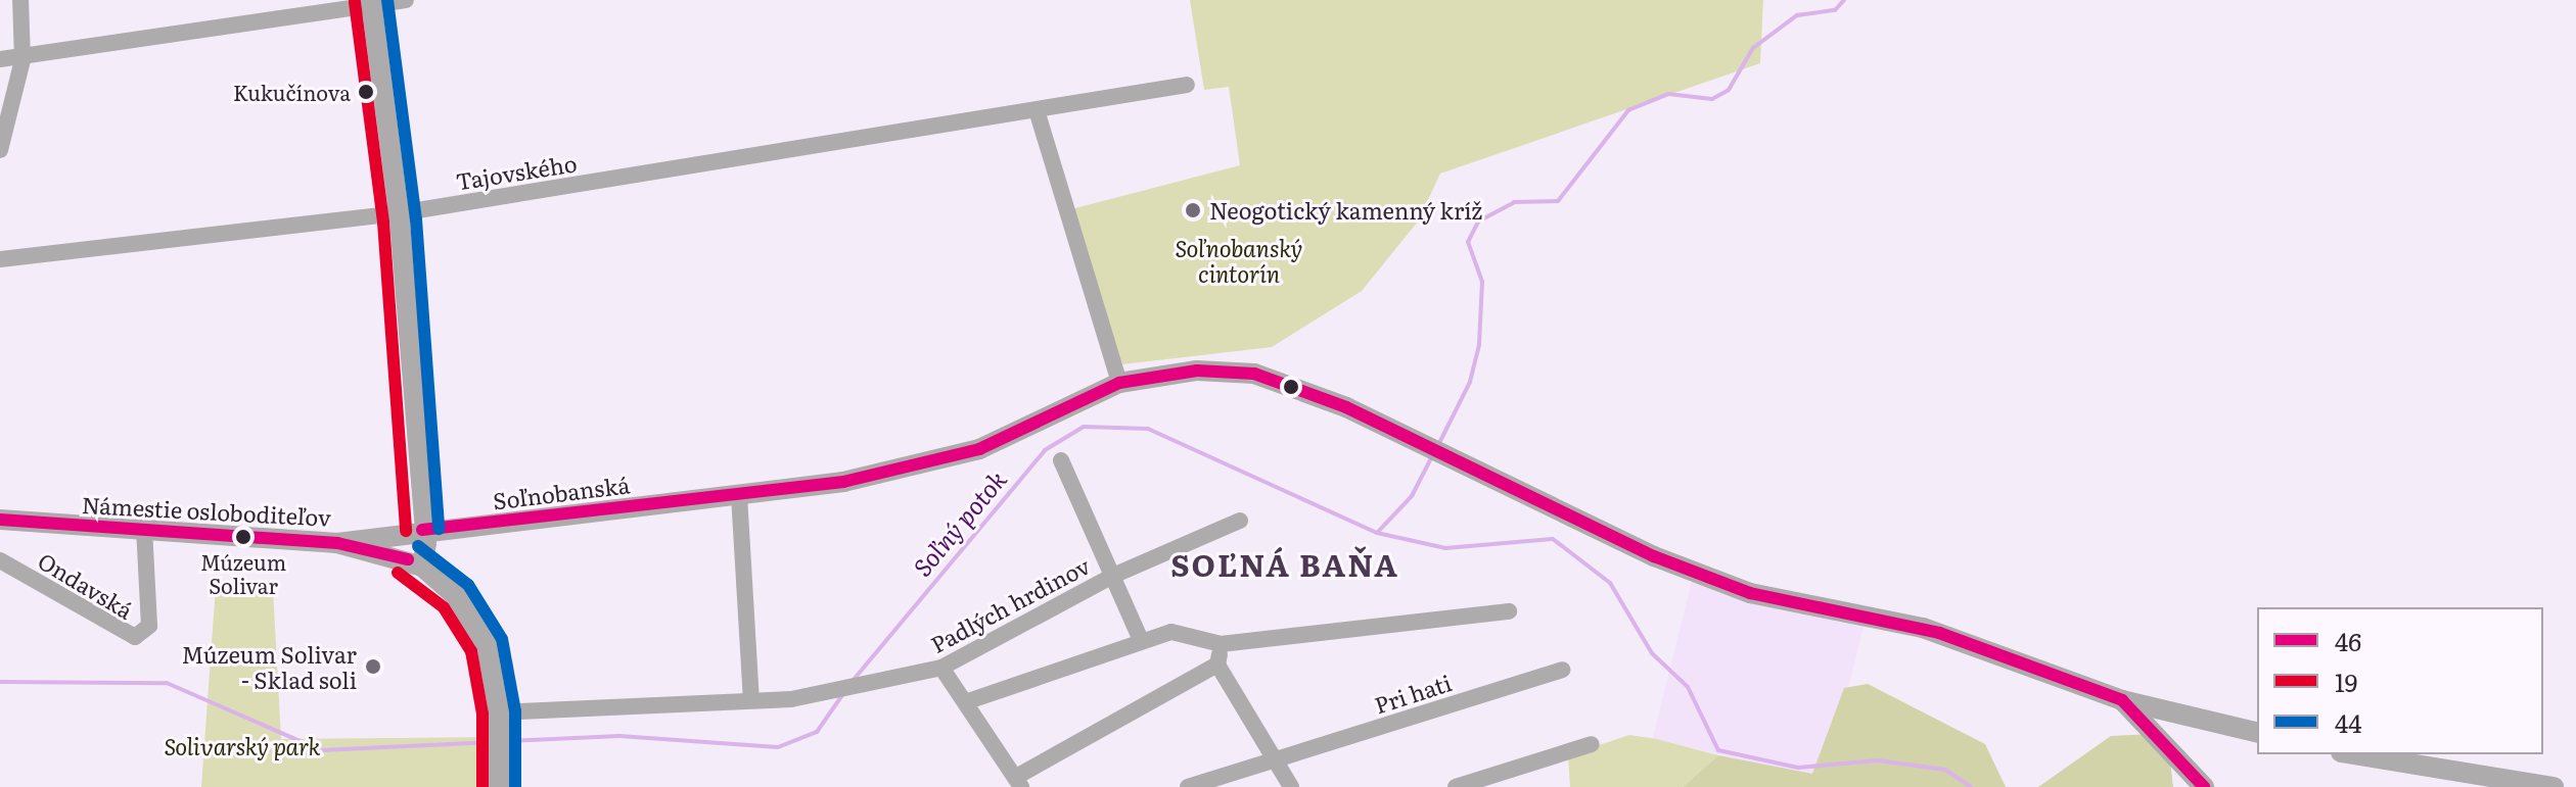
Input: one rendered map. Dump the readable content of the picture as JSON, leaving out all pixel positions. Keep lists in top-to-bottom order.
{
  "streets": {
    "street": [
      "Tajovského",
      "Soľnobanská",
      "Námestie osloboditeľov",
      "Ondavská",
      "Padlých hrdinov",
      "Pri hati"
    ]
  },
  "crossings": [
    ["Soľnobanská", "Námestie osloboditeľov"],
    ["Námestie osloboditeľov", "Ondavská"]
  ],
  "districts": ["SOĽNÁ BAŇA"],
  "water": ["Soľný potok"],
  "parks": ["Soľnobanský cintorín", "Solivarský park"],
  "places": [
    "Kukučínova",
    "Neogotický kamenný kríž",
    "Múzeum Solivar",
    "Múzeum Solivar - Sklad soli"
  ],
  "lines": ["transit line 44", "transit line 19", "transit line 46"],
  "legend": ["46", "19", "44"]
}
